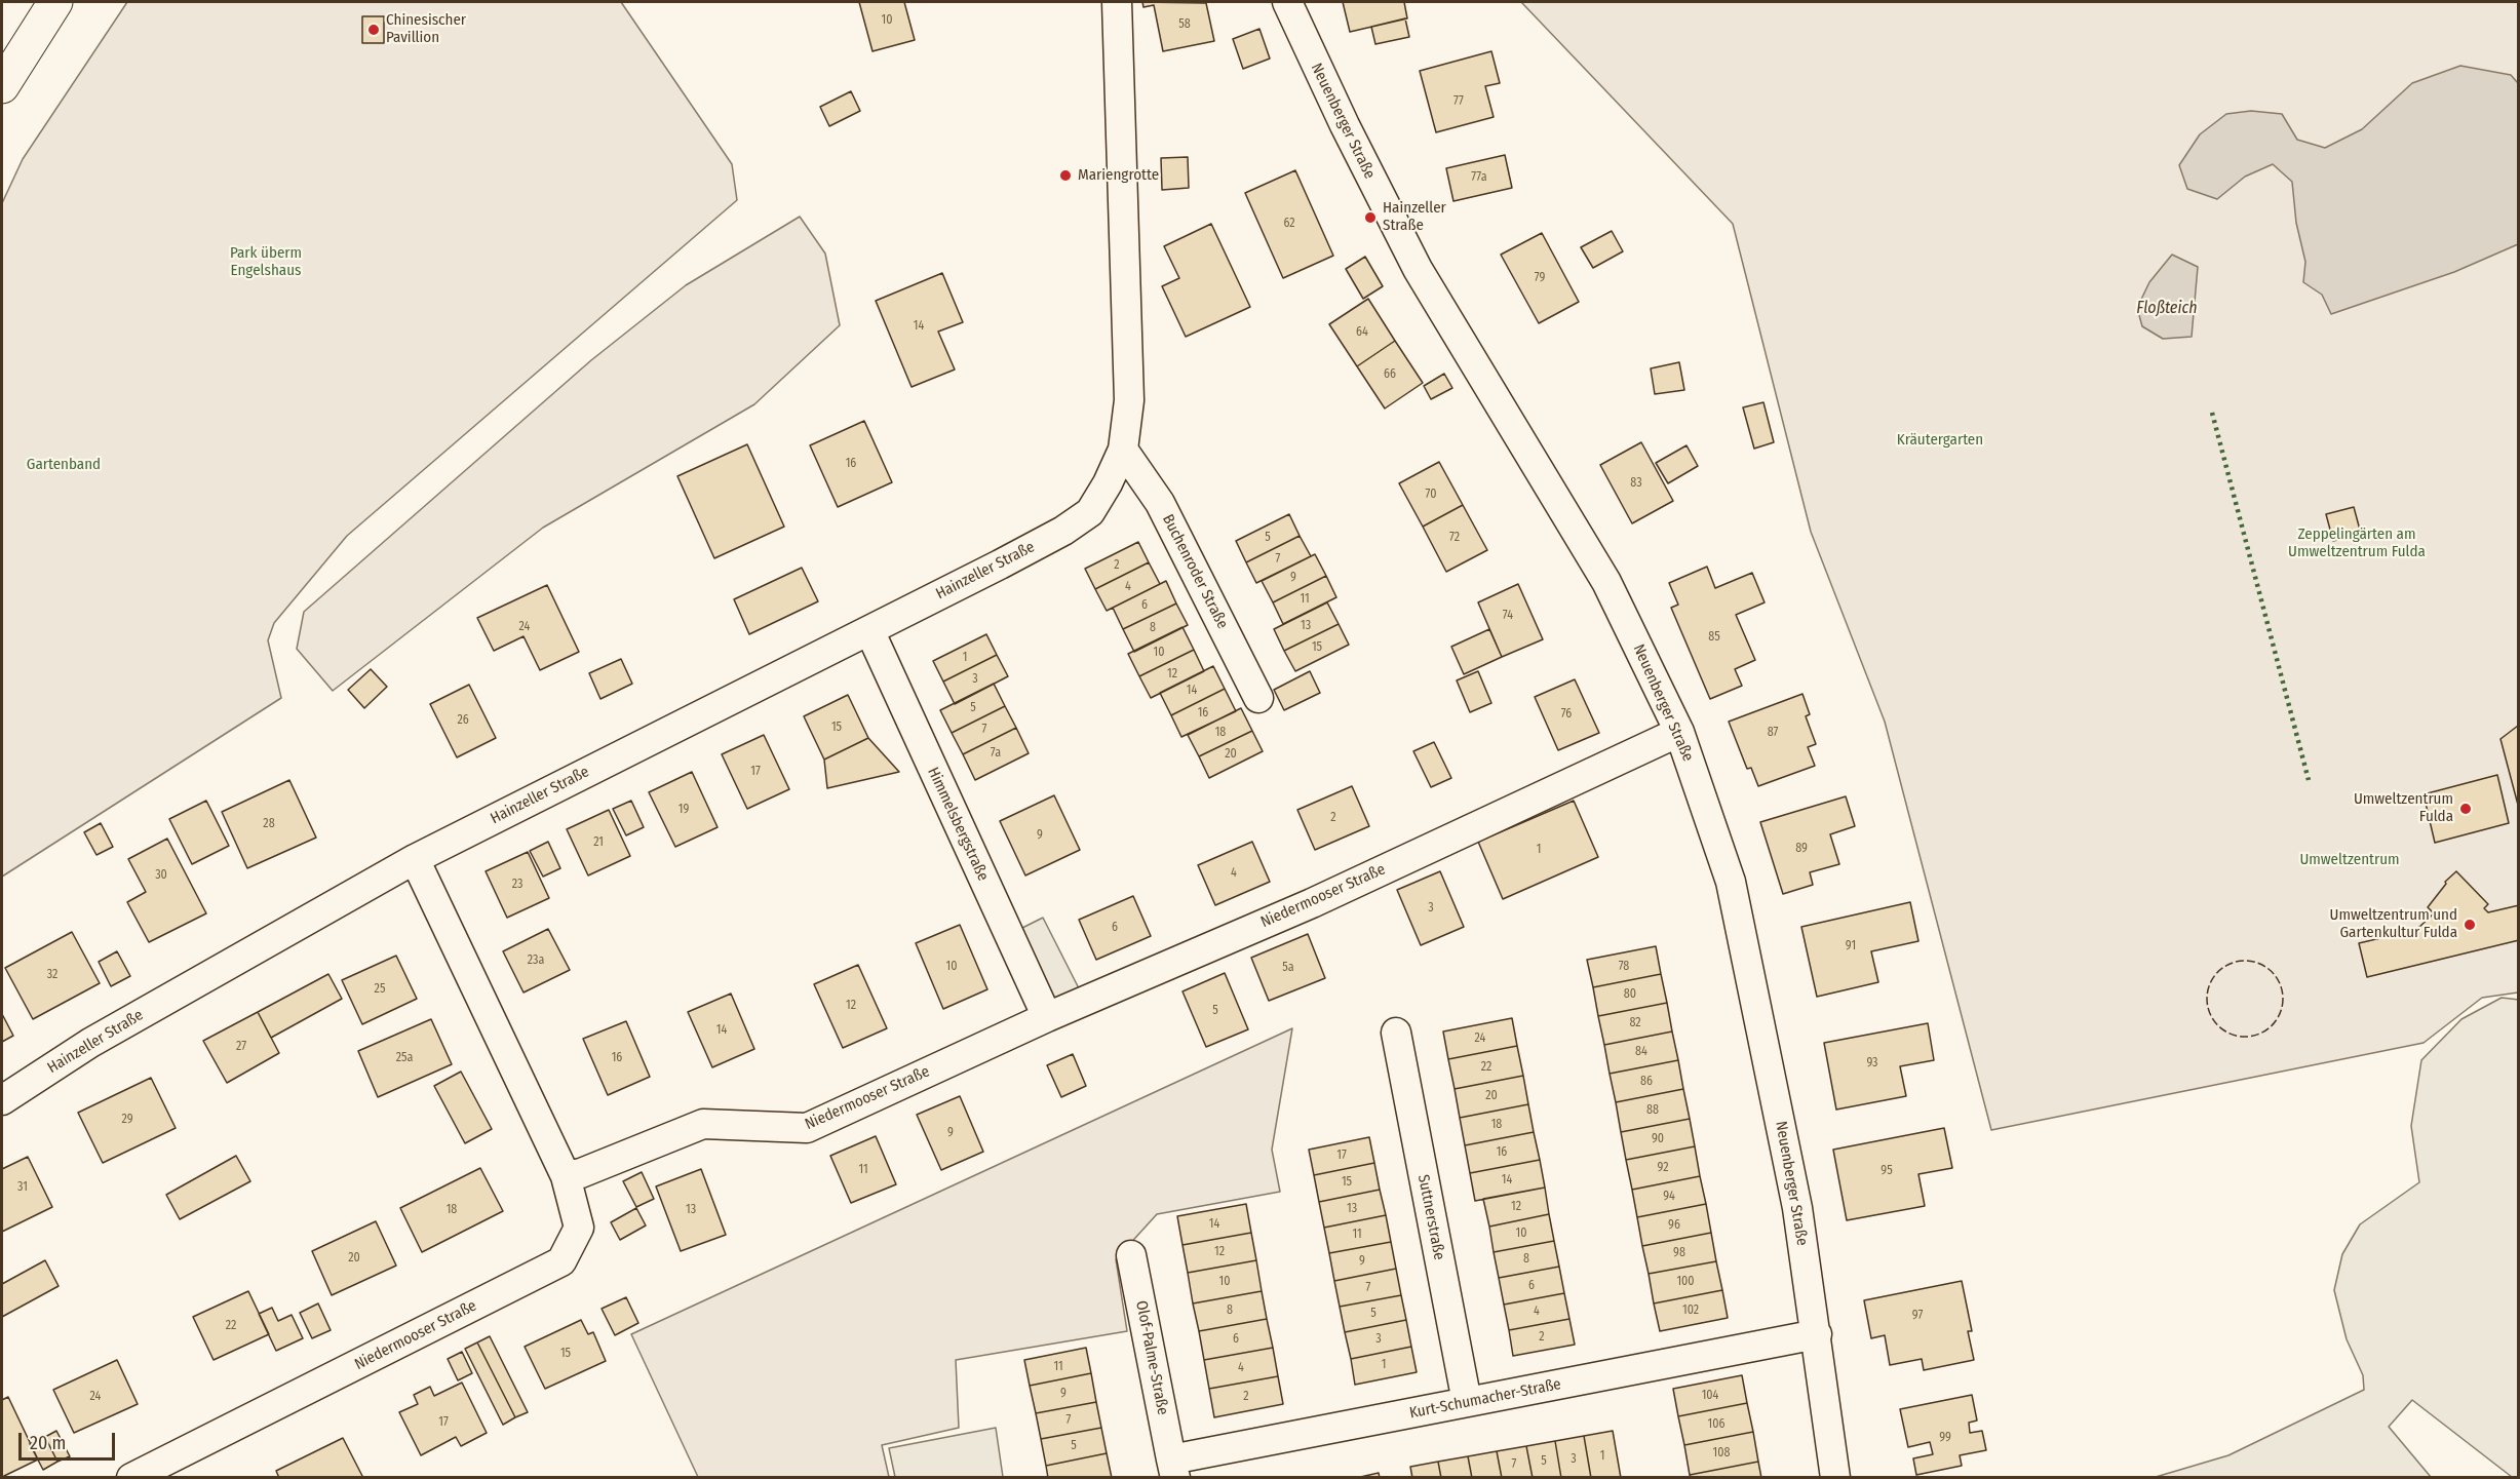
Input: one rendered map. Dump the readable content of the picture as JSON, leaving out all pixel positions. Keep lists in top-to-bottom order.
{
  "streets": {
    "street": [
      "Neuenberger Straße",
      "Hainzeller Straße",
      "Buchenroder Straße",
      "Himmelsbergstraße",
      "Niedermooser Straße",
      "Suttnerstraße",
      "Olof-Palme-Straße",
      "Kurt-Schumacher-Straße"
    ]
  },
  "crossings": [
    ["Neuenberger Straße", "Niedermooser Straße"],
    ["Neuenberger Straße", "Kurt-Schumacher-Straße"],
    ["Hainzeller Straße", "Buchenroder Straße"],
    ["Hainzeller Straße", "Himmelsbergstraße"],
    ["Himmelsbergstraße", "Niedermooser Straße"],
    ["Suttnerstraße", "Kurt-Schumacher-Straße"],
    ["Olof-Palme-Straße", "Kurt-Schumacher-Straße"]
  ],
  "water": ["Floßteich"],
  "parks": [
    "Park überm Engelshaus",
    "Kräutergarten",
    "Gartenband",
    "Zeppelingärten am Umweltzentrum Fulda",
    "Umweltzentrum"
  ],
  "places": [
    "Chinesischer Pavillion",
    "Mariengrotte",
    "Hainzeller Straße",
    "Umweltzentrum Fulda",
    "Umweltzentrum und Gartenkultur Fulda"
  ],
  "house_numbers": [
    "10",
    "58",
    "77",
    "77a",
    "62",
    "79",
    "14",
    "64",
    "66",
    "16",
    "83",
    "70",
    "5",
    "72",
    "7",
    "2",
    "9",
    "4",
    "11",
    "6",
    "74",
    "13",
    "24",
    "8",
    "85",
    "15",
    "10",
    "1",
    "12",
    "3",
    "14",
    "5",
    "16",
    "76",
    "26",
    "15",
    "7",
    "18",
    "87",
    "7a",
    "20",
    "17",
    "19",
    "2",
    "28",
    "9",
    "21",
    "89",
    "1",
    "4",
    "30",
    "23",
    "3",
    "6",
    "91",
    "23a",
    "10",
    "78",
    "5a",
    "32",
    "25",
    "80",
    "12",
    "5",
    "82",
    "14",
    "24",
    "27",
    "84",
    "25a",
    "16",
    "93",
    "22",
    "86",
    "20",
    "88",
    "29",
    "18",
    "9",
    "90",
    "16",
    "17",
    "92",
    "11",
    "95",
    "14",
    "15",
    "31",
    "94",
    "12",
    "13",
    "18",
    "13",
    "14",
    "96",
    "10",
    "11",
    "12",
    "98",
    "20",
    "8",
    "9",
    "10",
    "100",
    "6",
    "7",
    "8",
    "102",
    "4",
    "5",
    "97",
    "22",
    "2",
    "6",
    "3",
    "15",
    "1",
    "11",
    "4",
    "9",
    "104",
    "24",
    "2",
    "7",
    "17",
    "106",
    "99",
    "5",
    "108",
    "1",
    "3",
    "5",
    "7"
  ],
  "scale_bar": "20 m"
}
